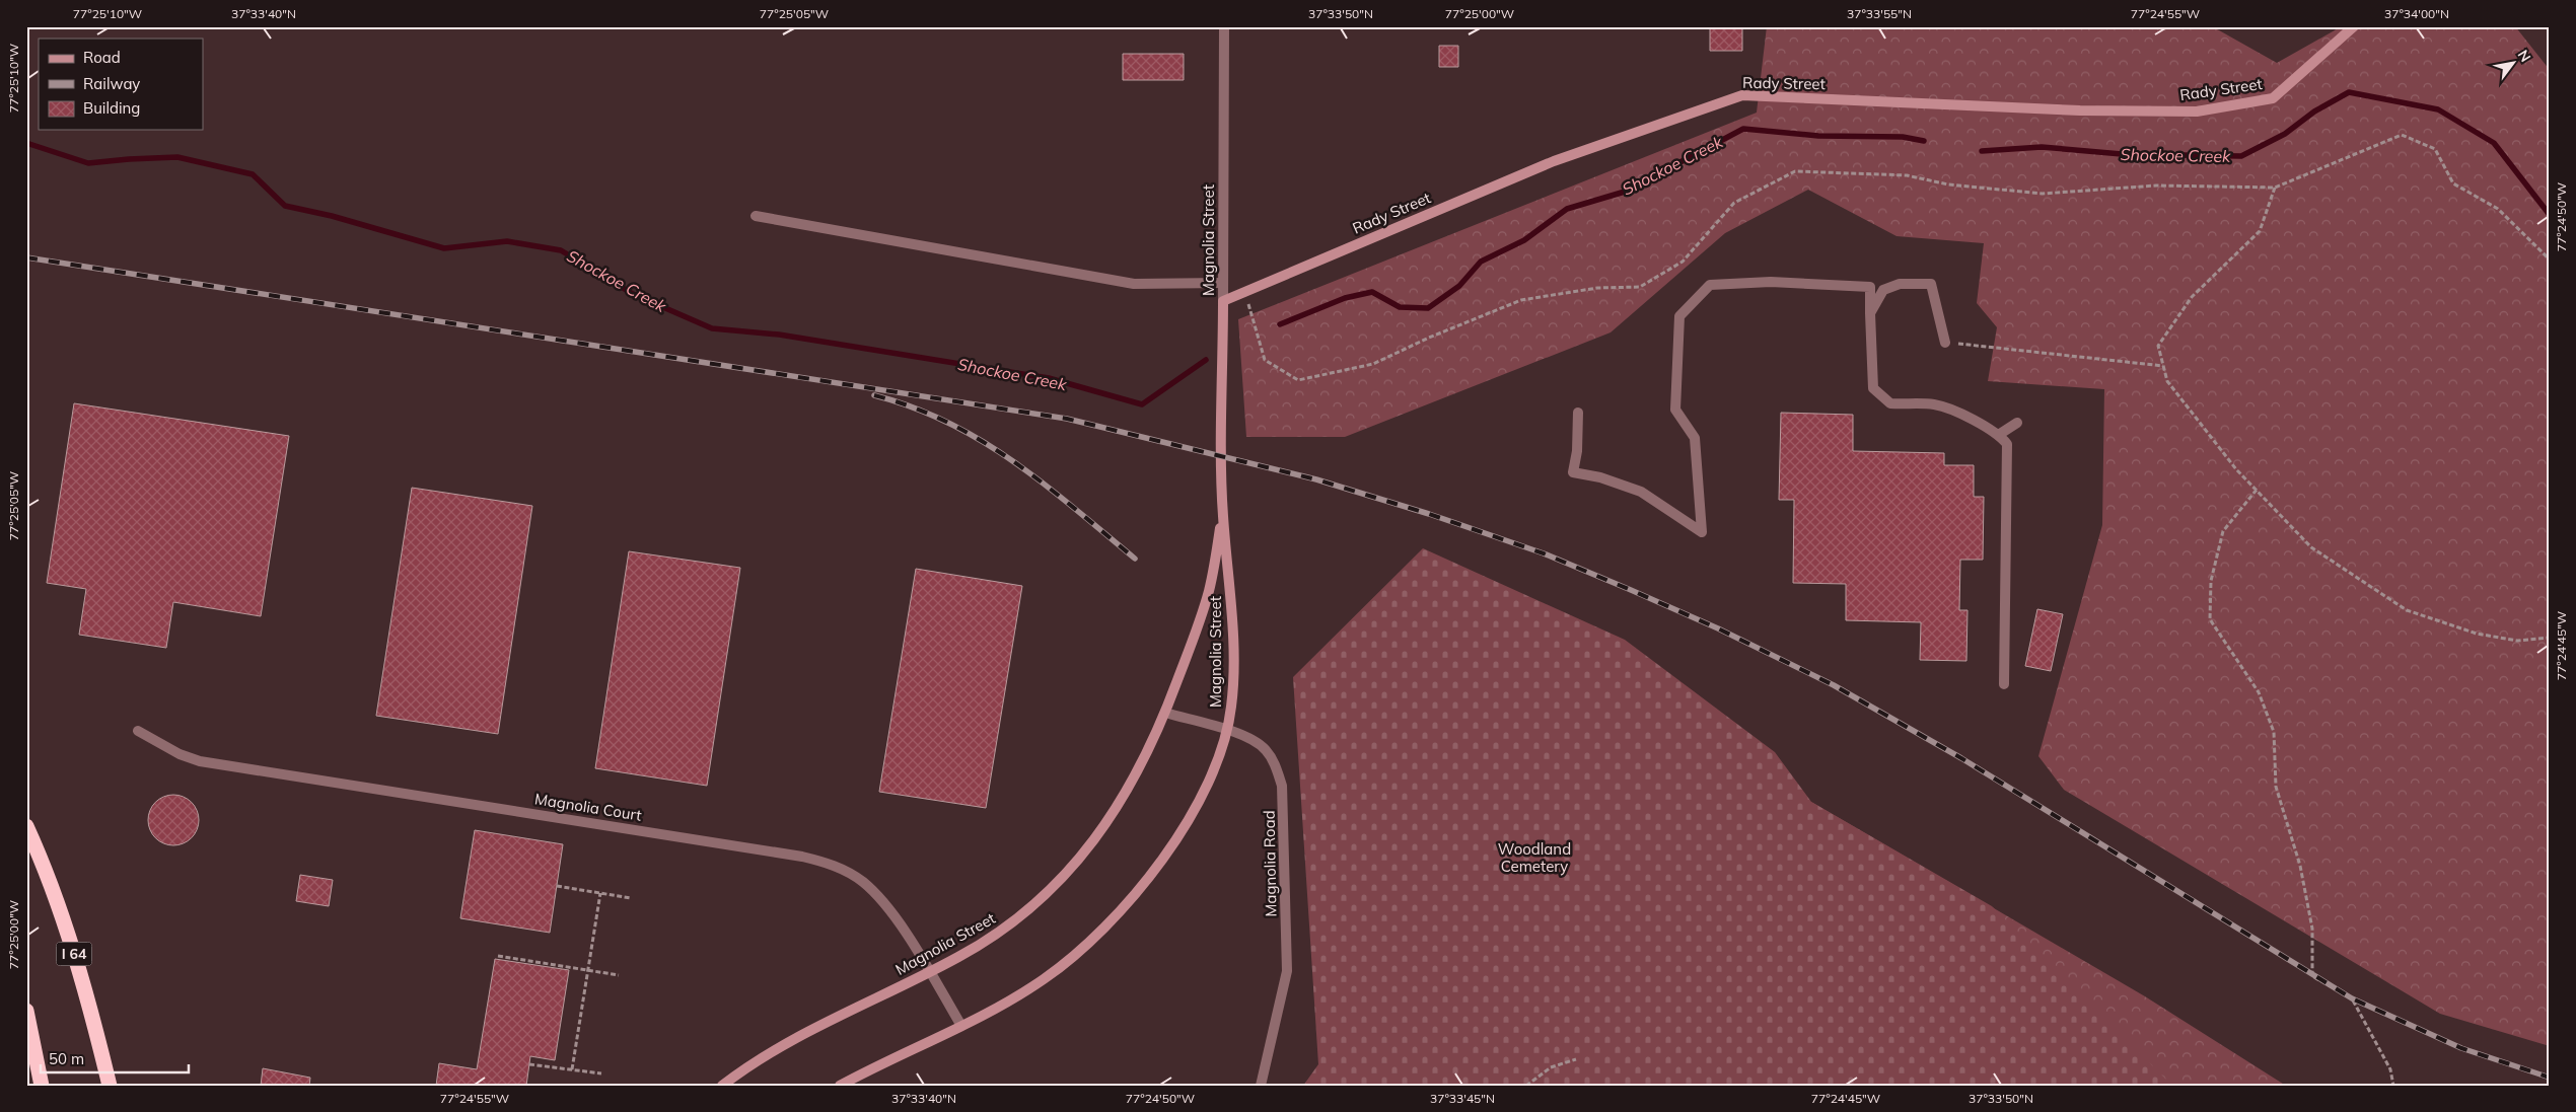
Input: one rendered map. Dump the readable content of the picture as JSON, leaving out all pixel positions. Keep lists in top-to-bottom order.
{
  "streets": {
    "highway": ["I 64"],
    "main road": ["Rady Street", "Magnolia Street"],
    "street": ["Magnolia Court", "Magnolia Road"]
  },
  "crossings": [
    ["Rady Street", "Magnolia Street"],
    ["Magnolia Street", "Magnolia Court"],
    ["Magnolia Street", "Magnolia Road"]
  ],
  "water": ["Shockoe Creek"],
  "parks": ["Woodland Cemetery"],
  "legend": ["Road", "Railway", "Building"],
  "scale_bar": "50 m",
  "north": "top right",
  "coordinates": [
    "77°25'10\"W",
    "37°33'40\"N",
    "77°25'05\"W",
    "37°33'50\"N",
    "77°25'00\"W",
    "37°33'55\"N",
    "77°24'55\"W",
    "37°34'00\"N",
    "77°24'50\"W",
    "77°24'45\"W",
    "37°33'45\"N"
  ]
}
